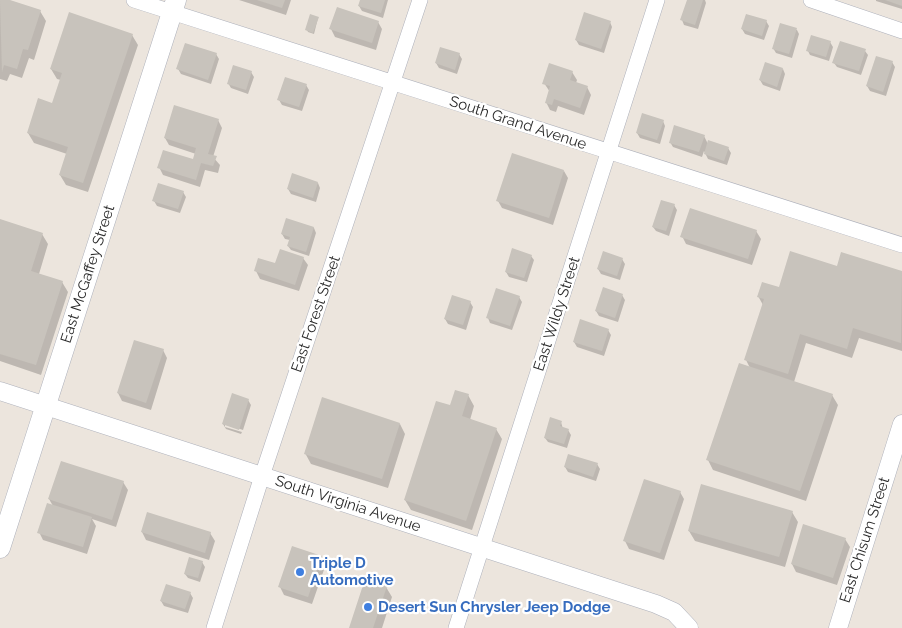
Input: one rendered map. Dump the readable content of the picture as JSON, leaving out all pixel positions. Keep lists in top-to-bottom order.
{
  "streets": {
    "main road": ["East McGaffey Street"],
    "street": [
      "South Grand Avenue",
      "East Forest Street",
      "East Wildy Street",
      "South Virginia Avenue",
      "East Chisum Street"
    ]
  },
  "crossings": [
    ["South Grand Avenue", "East McGaffey Street"],
    ["South Grand Avenue", "East Forest Street"],
    ["South Grand Avenue", "East Wildy Street"],
    ["East McGaffey Street", "South Virginia Avenue"],
    ["East Forest Street", "South Virginia Avenue"],
    ["East Wildy Street", "South Virginia Avenue"]
  ],
  "places": ["Triple D Automotive", "Desert Sun Chrysler Jeep Dodge"]
}
